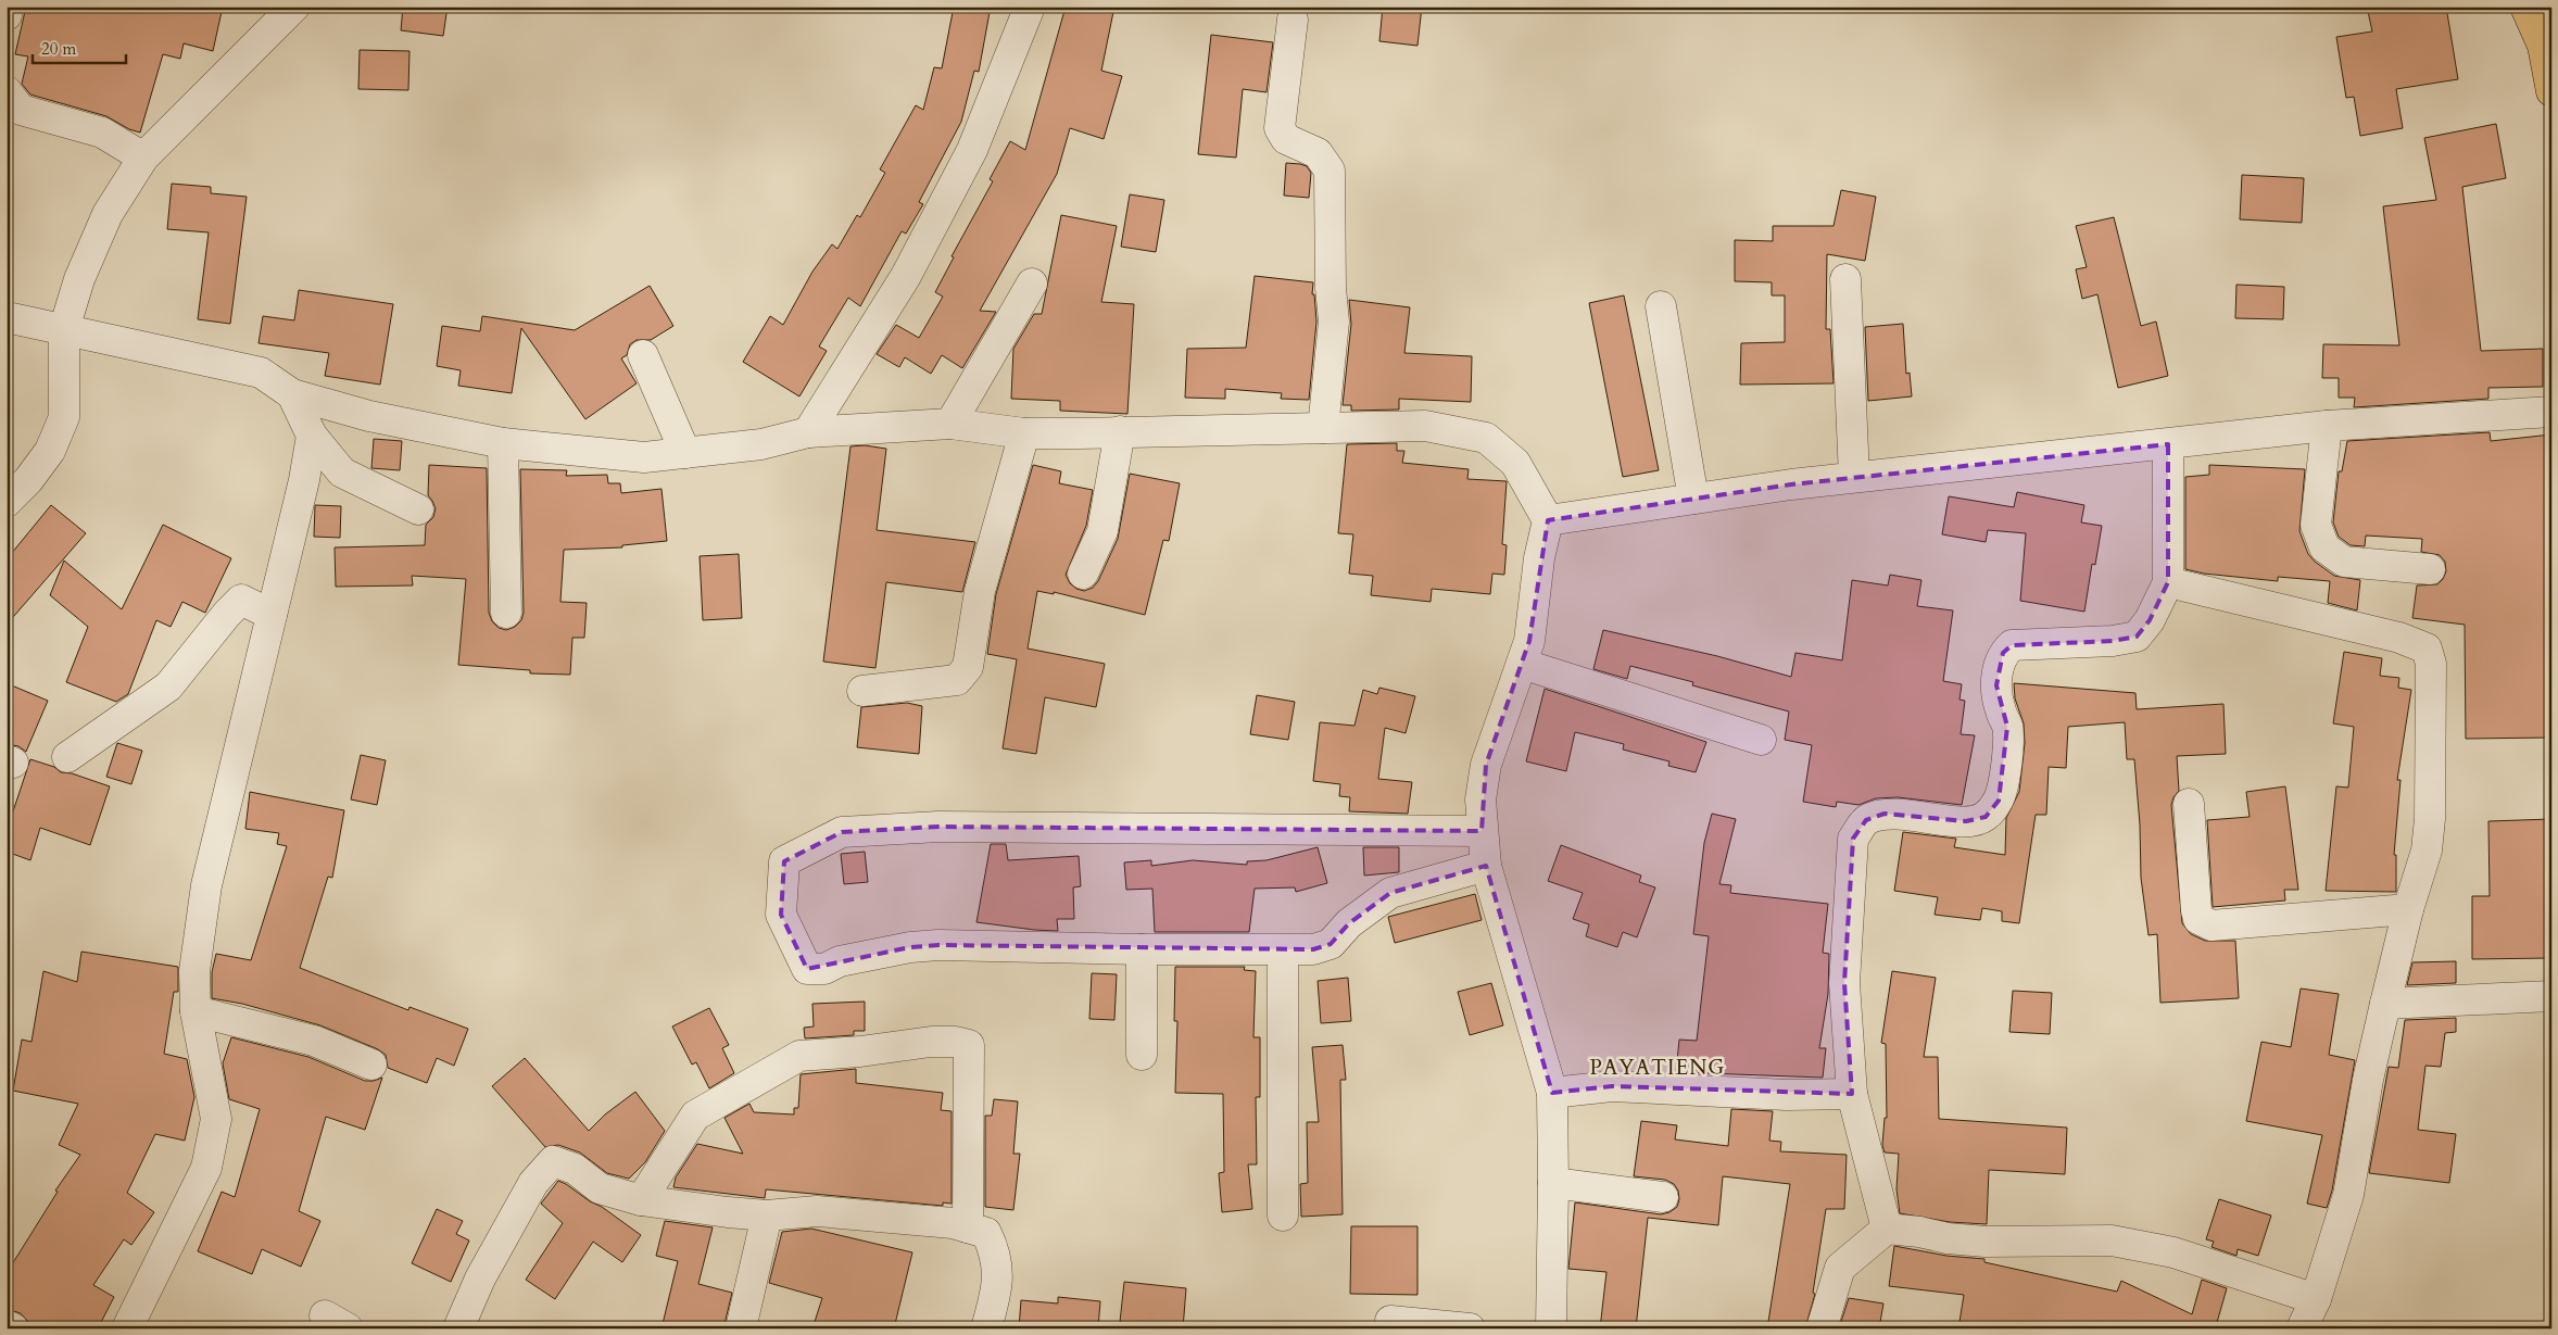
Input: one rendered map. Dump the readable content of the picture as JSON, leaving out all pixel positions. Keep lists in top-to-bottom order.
{
  "districts": ["PAYATIENG"],
  "scale_bar": "20 m"
}
